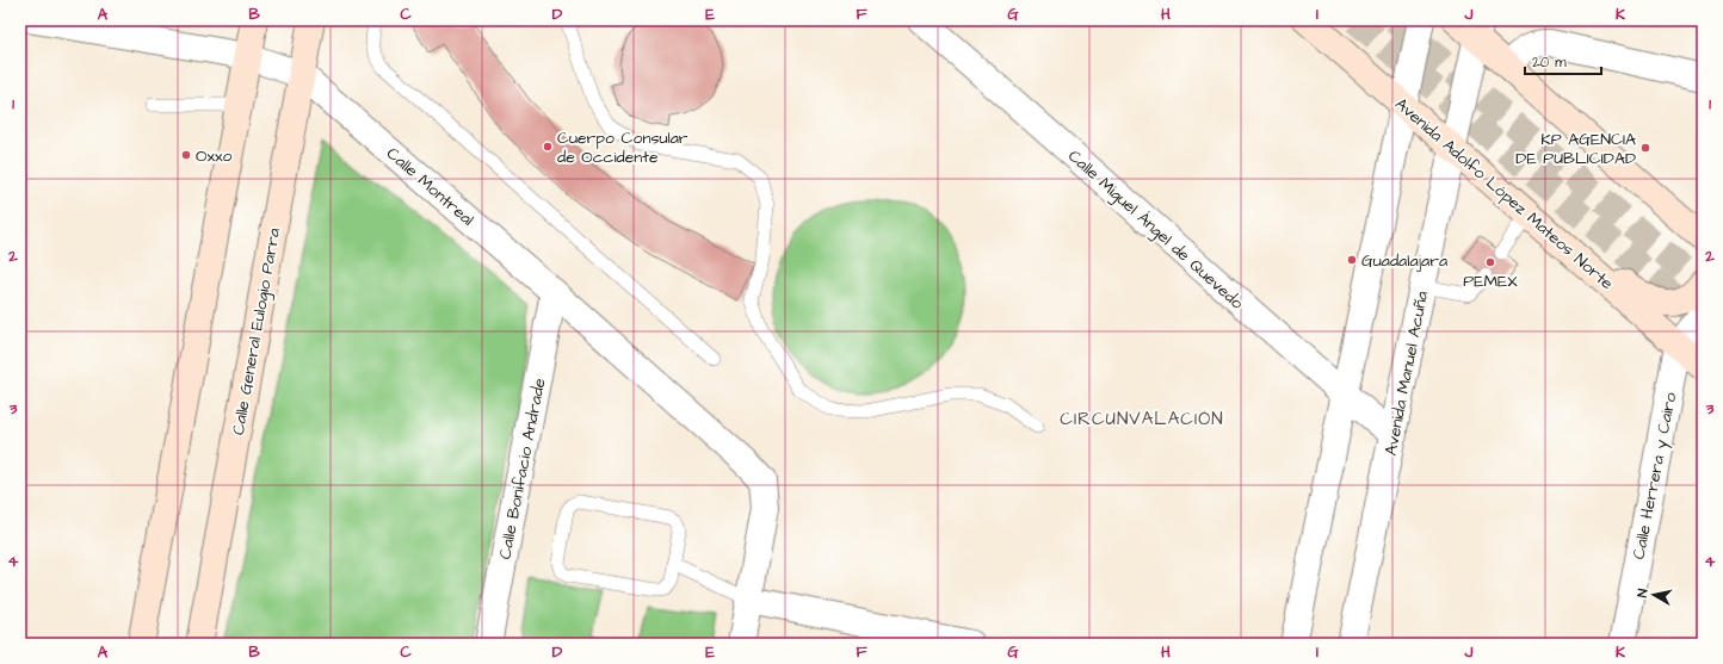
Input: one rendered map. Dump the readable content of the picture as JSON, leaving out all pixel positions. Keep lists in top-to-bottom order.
{
  "streets": {
    "street": [
      "Calle Montreal",
      "Avenida Adolfo López Mateos Norte",
      "Calle Miguel Ángel de Quevedo",
      "Calle General Eulogio Parra",
      "Avenida Manuel Acuña",
      "Calle Bonifacio Andrade",
      "Calle Herrera y Cairo"
    ]
  },
  "crossings": [
    ["Calle Montreal", "Calle General Eulogio Parra"],
    ["Calle Montreal", "Calle Bonifacio Andrade"],
    ["Avenida Adolfo López Mateos Norte", "Avenida Manuel Acuña"],
    ["Avenida Adolfo López Mateos Norte", "Calle Herrera y Cairo"],
    ["Calle Miguel Ángel de Quevedo", "Avenida Manuel Acuña"]
  ],
  "districts": ["CIRCUNVALACIÓN"],
  "places": [
    "Cuerpo Consular de Occidente",
    "KP AGENCIA DE PUBLICIDAD",
    "Oxxo",
    "Guadalajara",
    "PEMEX"
  ],
  "scale_bar": "20 m",
  "north": "left",
  "grid": {
    "columns": [
      "A",
      "B",
      "C",
      "D",
      "E",
      "F",
      "G",
      "H",
      "I",
      "J",
      "K"
    ],
    "rows": [
      "1",
      "2",
      "3",
      "4"
    ]
  }
}
